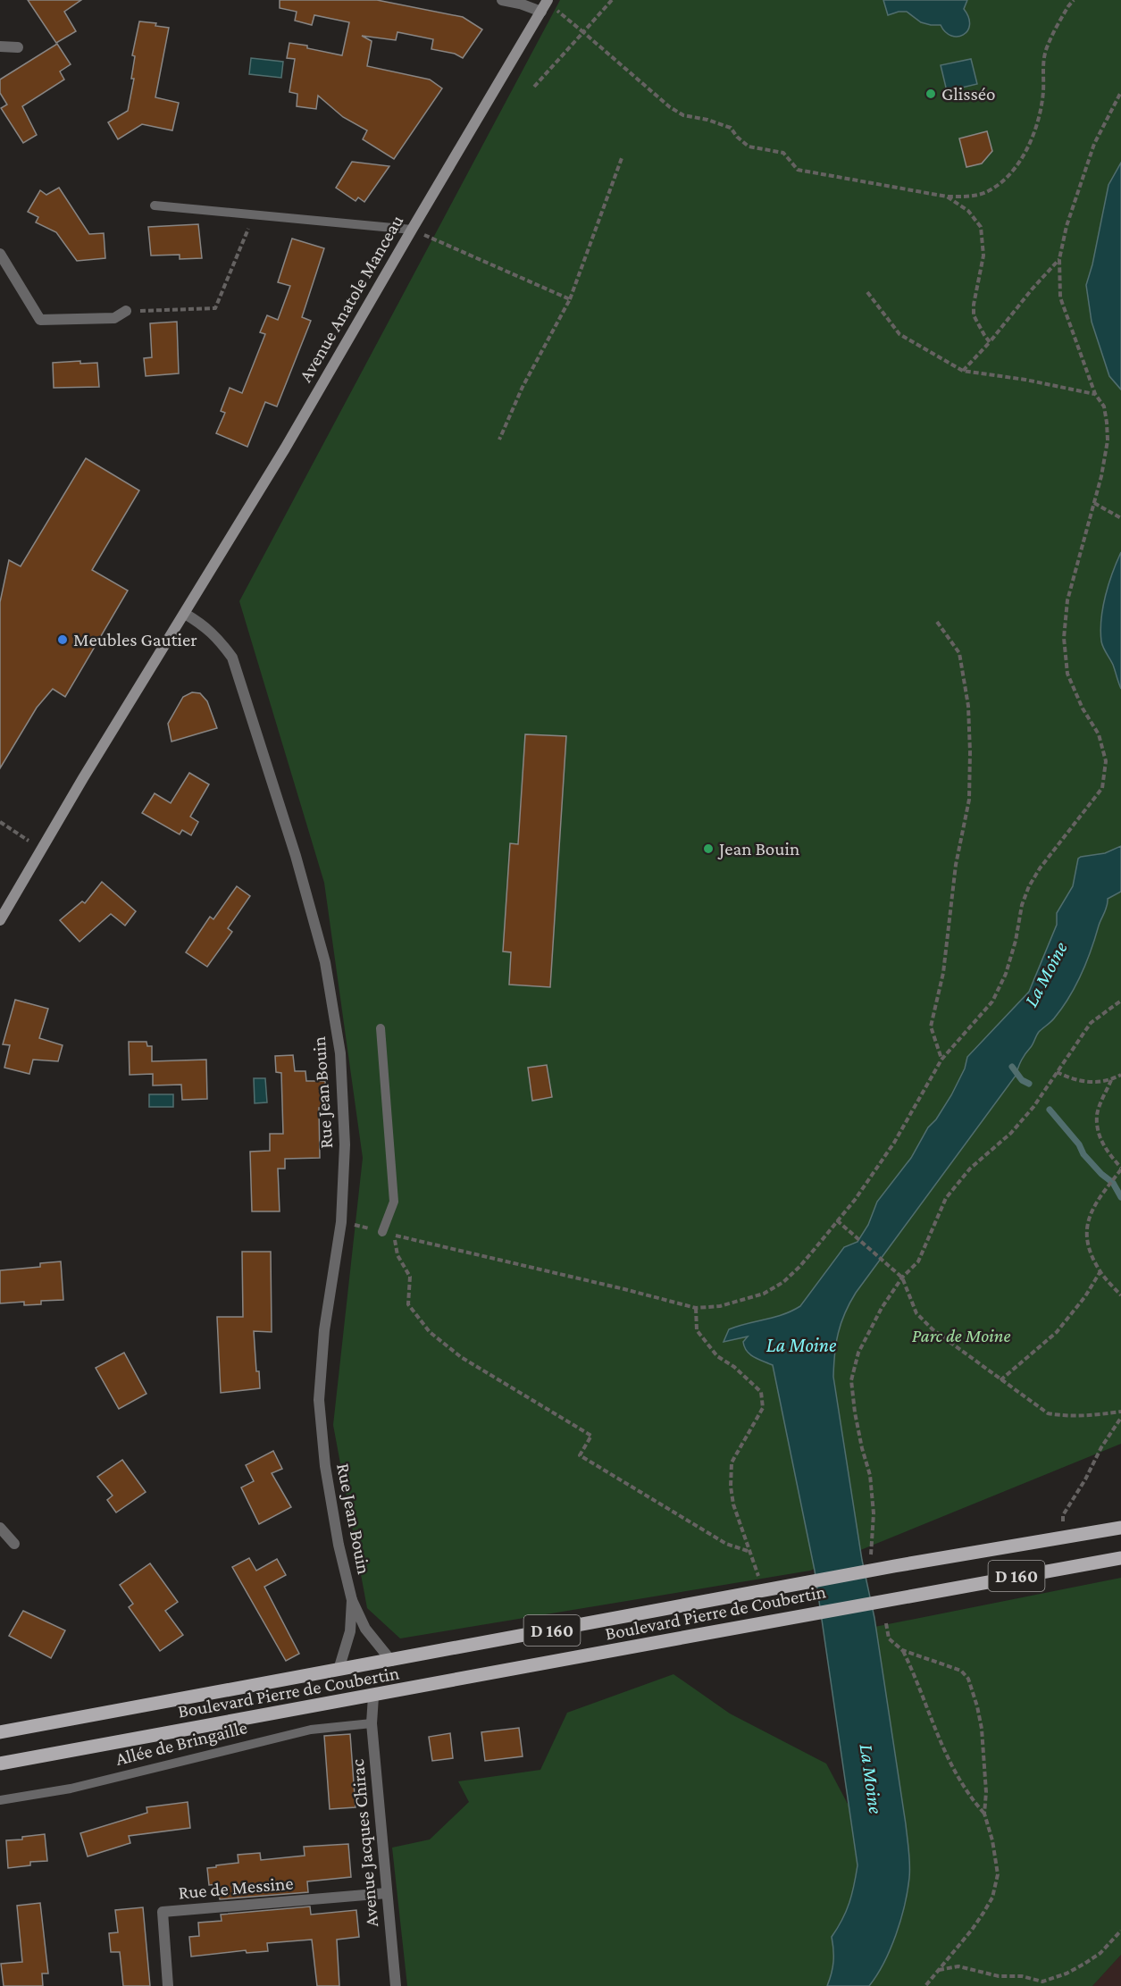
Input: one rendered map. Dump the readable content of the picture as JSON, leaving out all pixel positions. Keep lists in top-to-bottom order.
{
  "streets": {
    "main road": ["Avenue Anatole Manceau", "D 160", "Boulevard Pierre de Coubertin"],
    "street": ["Rue Jean Bouin", "Avenue Jacques Chirac", "Rue de Messine"],
    "lane": ["Allée de Bringaille"]
  },
  "crossings": [
    ["Avenue Anatole Manceau", "Rue Jean Bouin"],
    ["Rue Jean Bouin", "Boulevard Pierre de Coubertin"],
    ["Boulevard Pierre de Coubertin", "Avenue Jacques Chirac"],
    ["Allée de Bringaille", "Avenue Jacques Chirac"],
    ["Avenue Jacques Chirac", "Rue de Messine"]
  ],
  "water": ["La Moine"],
  "parks": ["Parc de Moine"],
  "places": ["Glisséo", "Meubles Gautier", "Jean Bouin"]
}
